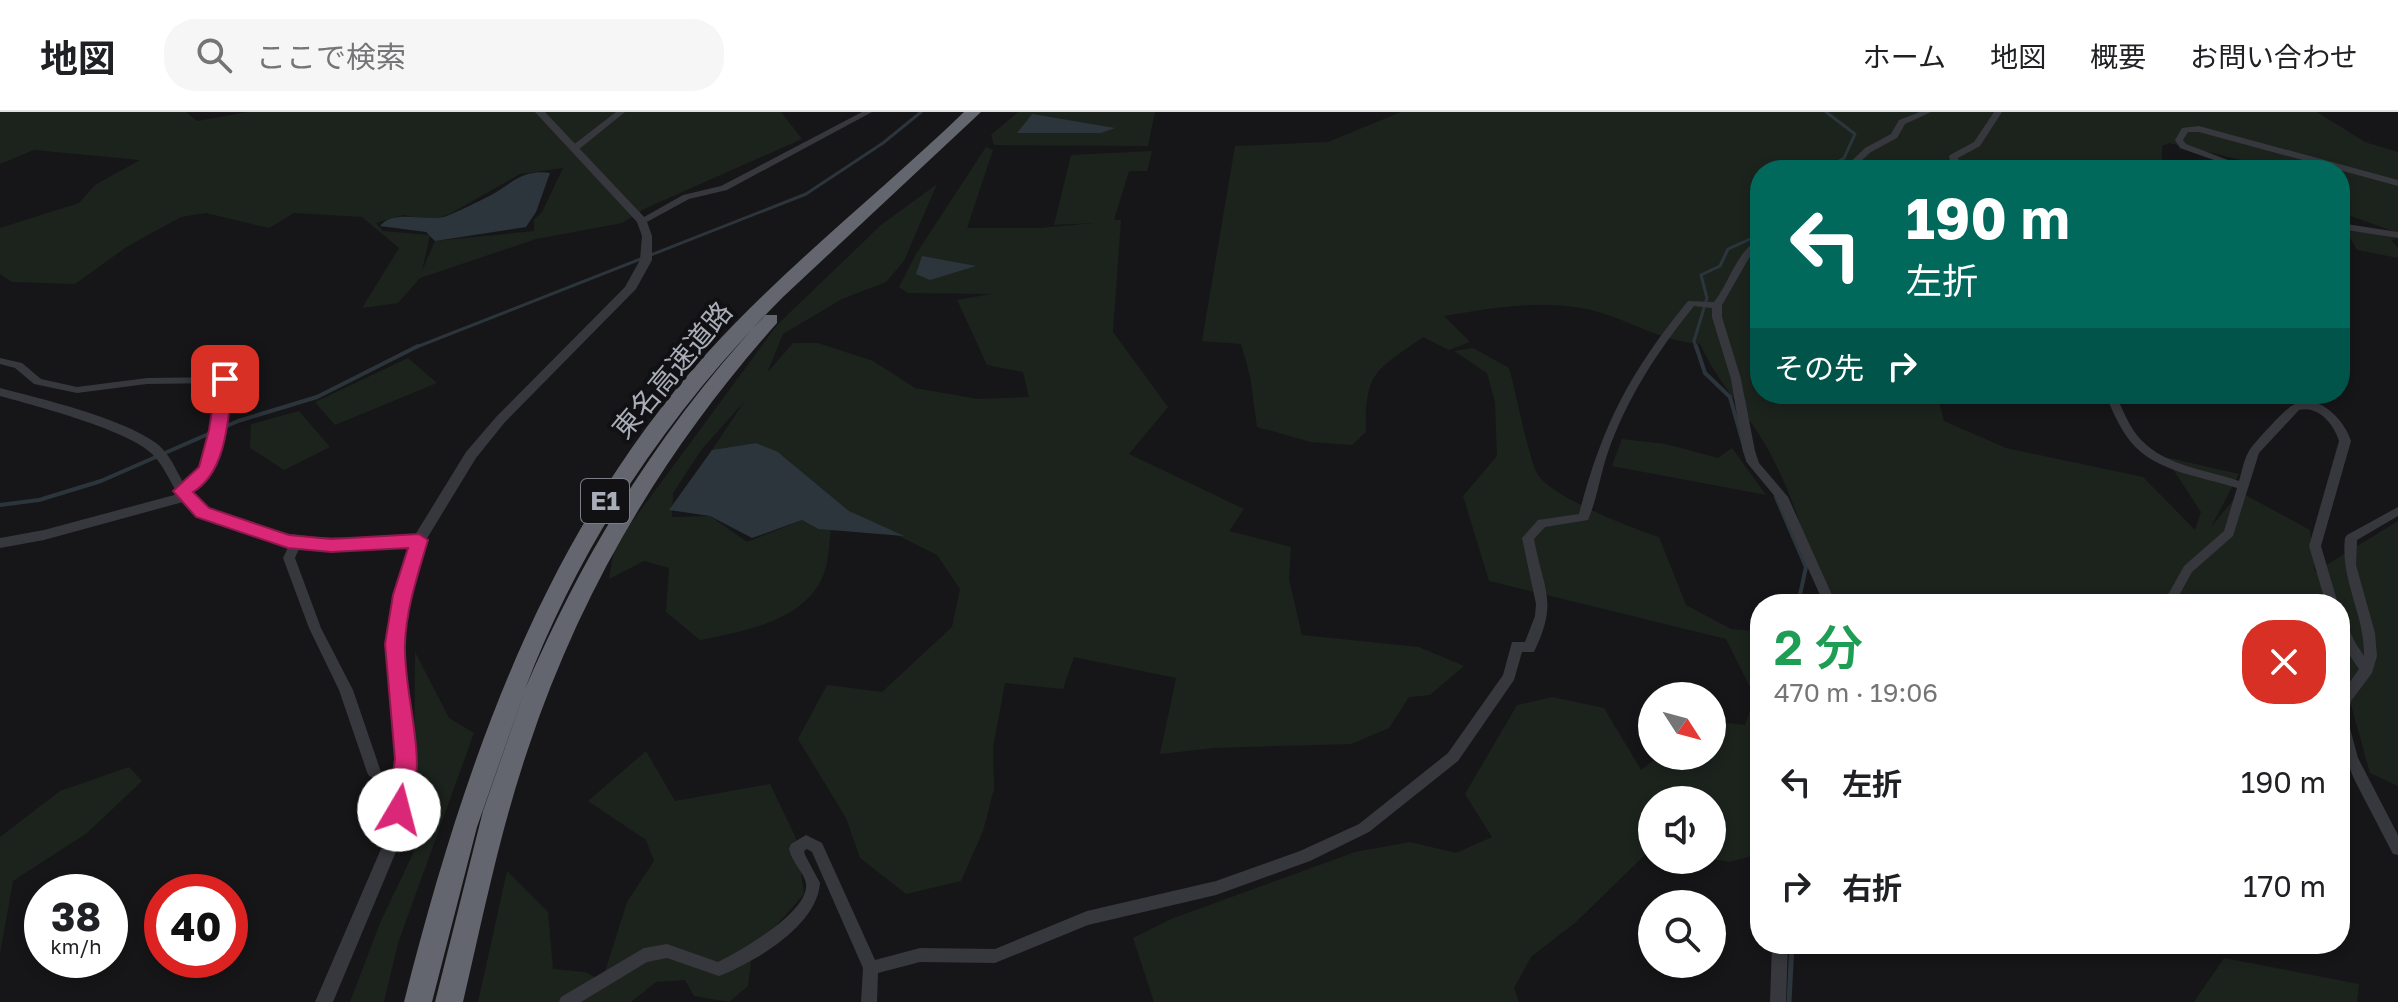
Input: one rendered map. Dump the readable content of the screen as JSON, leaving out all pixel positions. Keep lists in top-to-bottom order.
{
  "streets": {
    "highway": ["東名高速道路", "E1"]
  },
  "north": "bottom right",
  "page": {
    "header": "地図",
    "search": "ここで検索",
    "nav": [
      "ホーム",
      "地図",
      "概要",
      "お問い合わせ"
    ],
    "turn": ["190 m", "左折"],
    "then": "その先",
    "heading": ["2 分", "470 m · 19:06"],
    "list": [
      {
        "name": "左折",
        "value": "190 m"
      },
      {
        "name": "右折",
        "value": "170 m"
      }
    ],
    "speed": "38 km/h",
    "limit": "40"
  }
}
